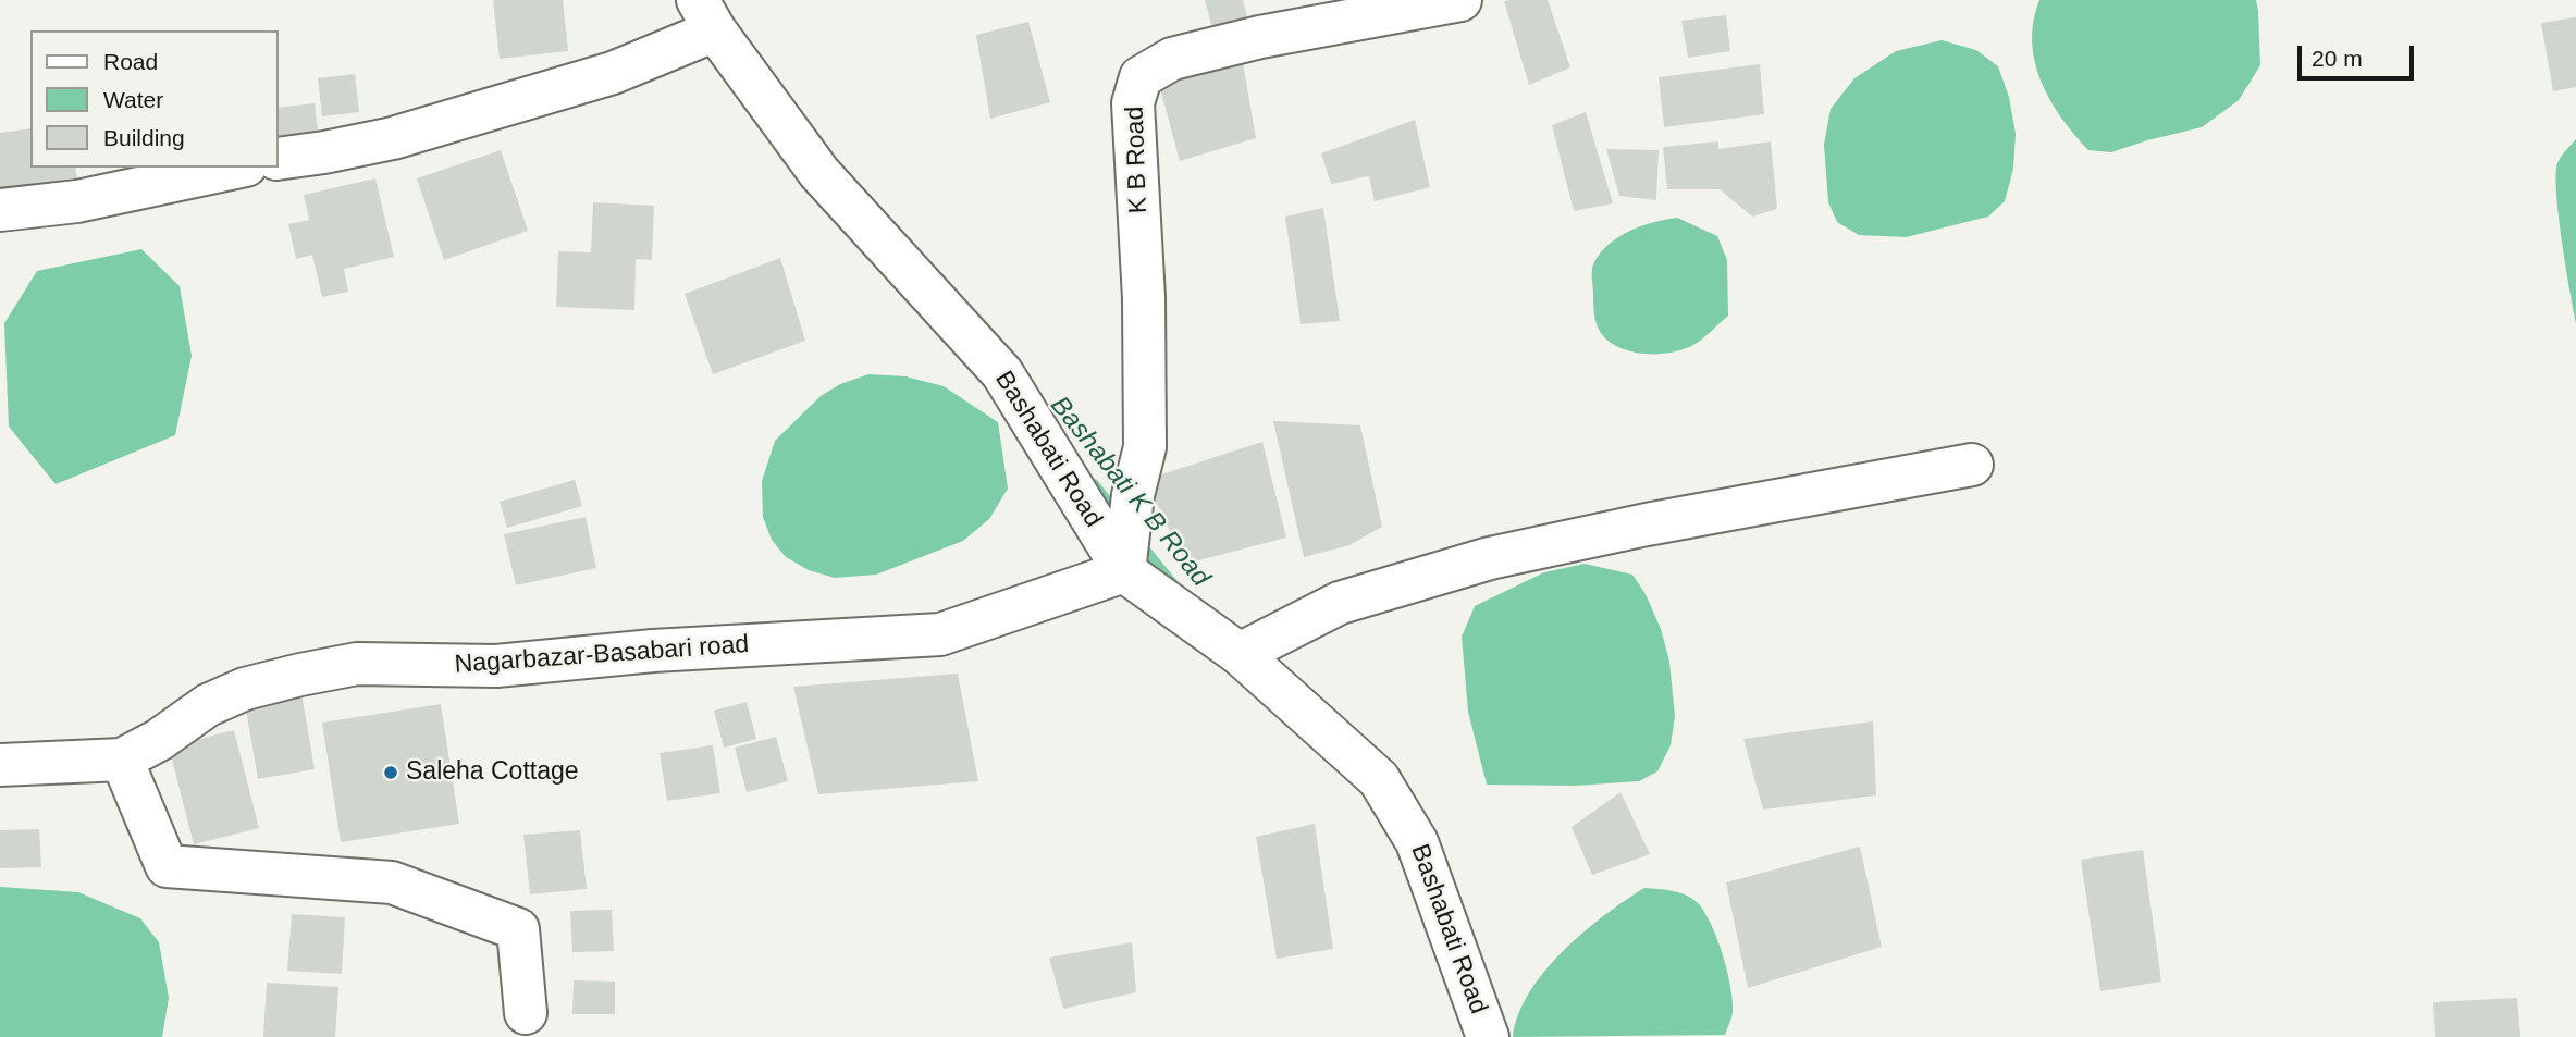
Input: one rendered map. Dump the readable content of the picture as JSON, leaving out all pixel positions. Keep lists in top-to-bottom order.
{
  "streets": {
    "street": ["K B Road", "Bashabati Road", "Nagarbazar-Basabari road"]
  },
  "crossings": [
    ["K B Road", "Bashabati Road"],
    ["K B Road", "Nagarbazar-Basabari road"],
    ["Bashabati Road", "Nagarbazar-Basabari road"]
  ],
  "water": ["Bashabati K B Road"],
  "places": ["Saleha Cottage"],
  "legend": ["Road", "Water", "Building"],
  "scale_bar": "20 m"
}
